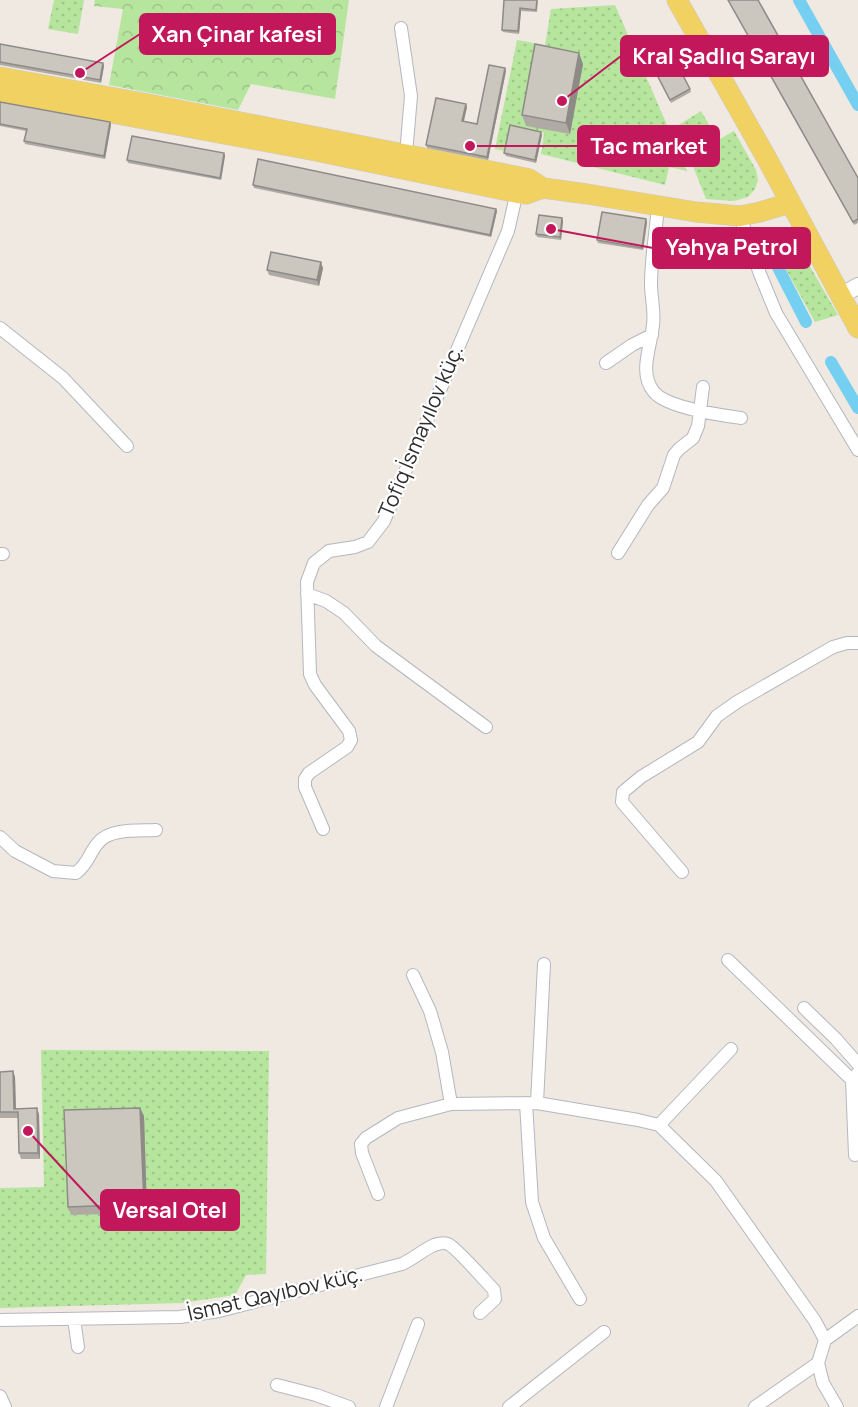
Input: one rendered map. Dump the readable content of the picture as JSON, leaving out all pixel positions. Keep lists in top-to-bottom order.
{
  "streets": {
    "street": ["Tofiq İsmayılov küç.", "İsmət Qayıbov küç."]
  },
  "places": [
    "Xan Çinar kafesi",
    "Kral Şadlıq Sarayı",
    "Tac market",
    "Yəhya Petrol",
    "Versal Otel"
  ]
}
